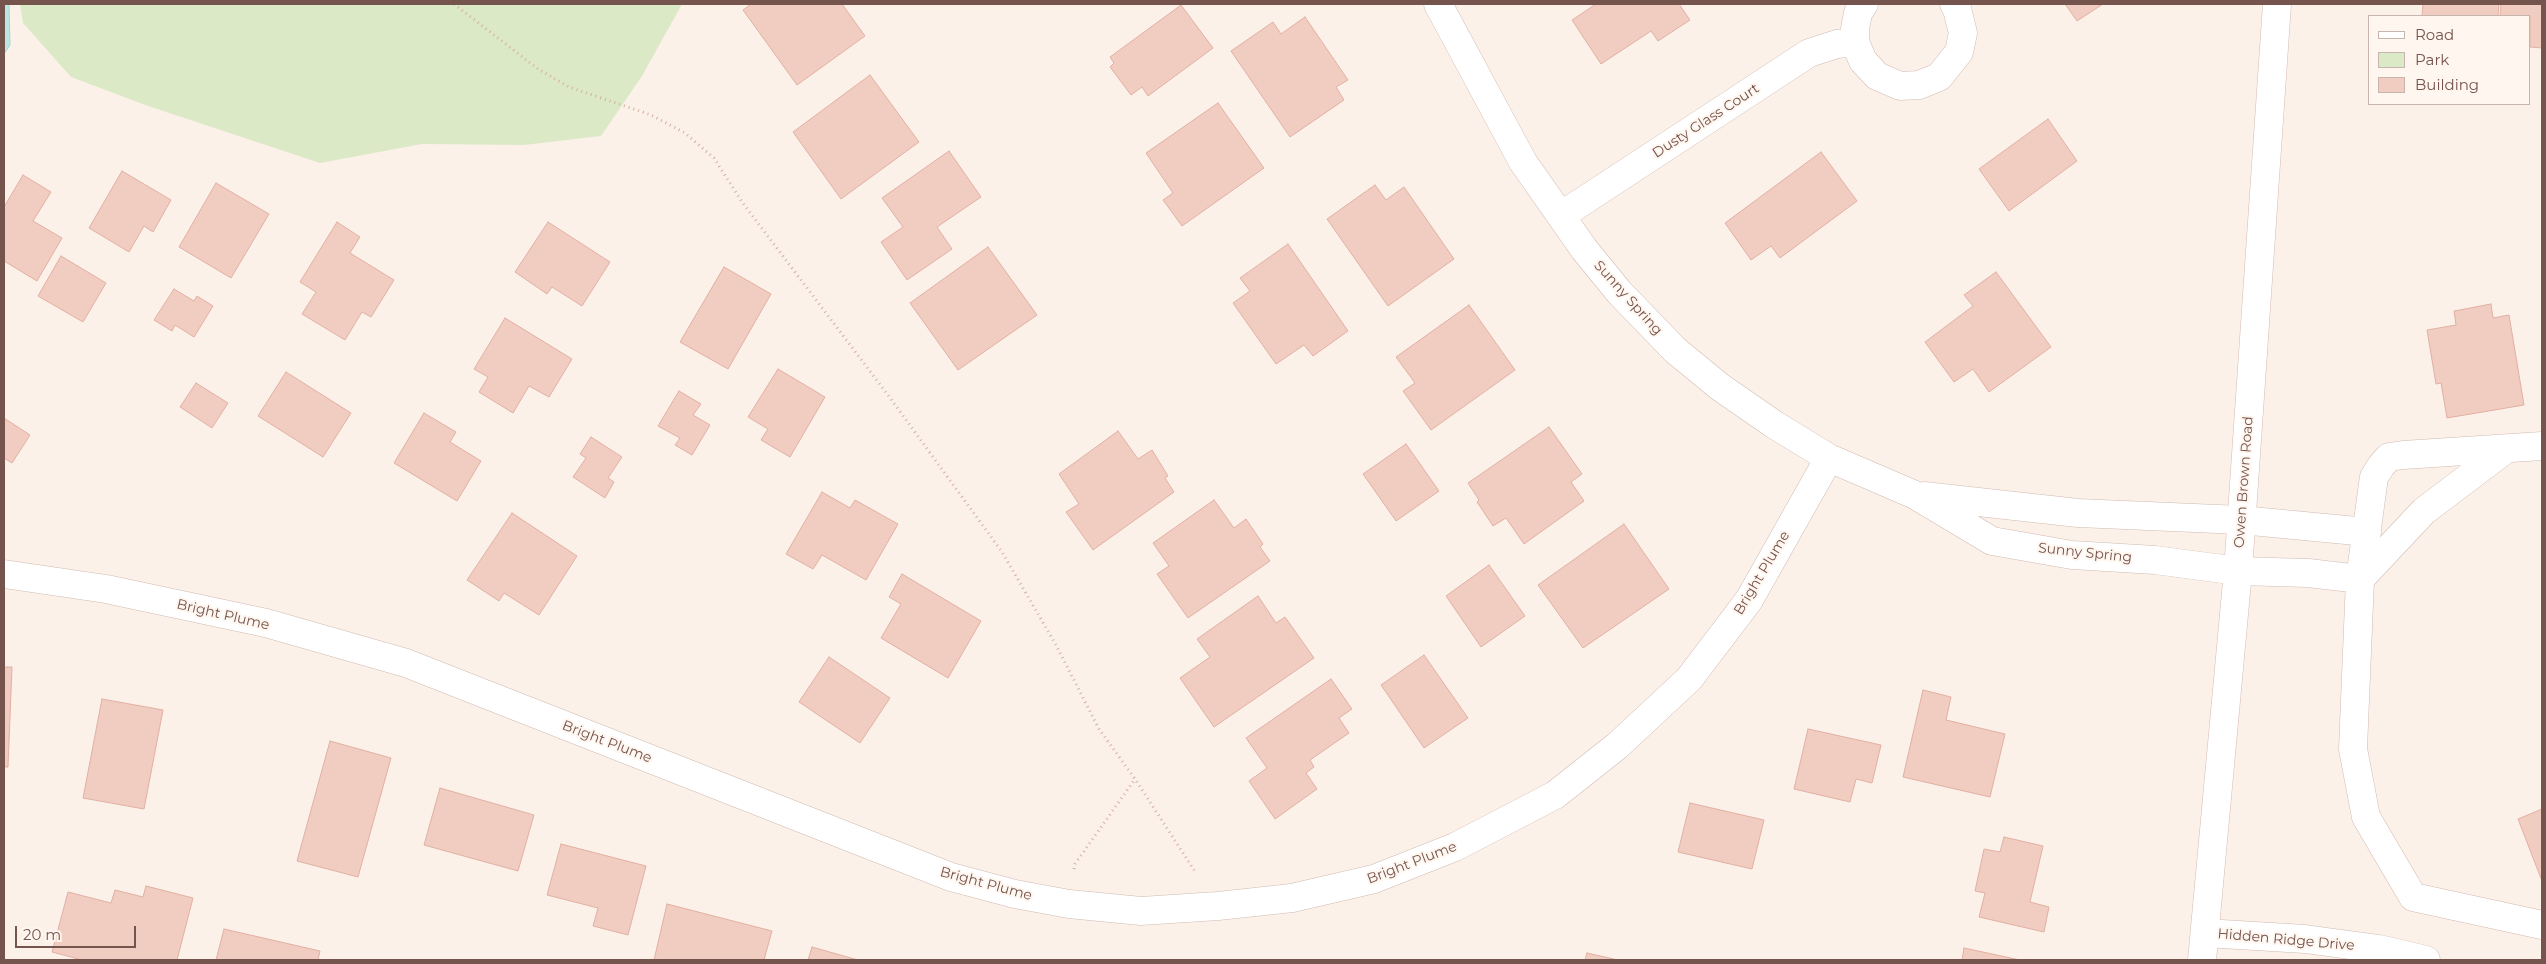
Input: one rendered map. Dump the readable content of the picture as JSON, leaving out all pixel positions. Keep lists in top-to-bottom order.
{
  "streets": {
    "street": [
      "Dusty Glass Court",
      "Sunny Spring",
      "Owen Brown Road",
      "Bright Plume",
      "Hidden Ridge Drive"
    ]
  },
  "crossings": [
    ["Dusty Glass Court", "Sunny Spring"],
    ["Sunny Spring", "Owen Brown Road"],
    ["Sunny Spring", "Bright Plume"],
    ["Owen Brown Road", "Hidden Ridge Drive"]
  ],
  "legend": ["Road", "Park", "Building"],
  "scale_bar": "20 m"
}
